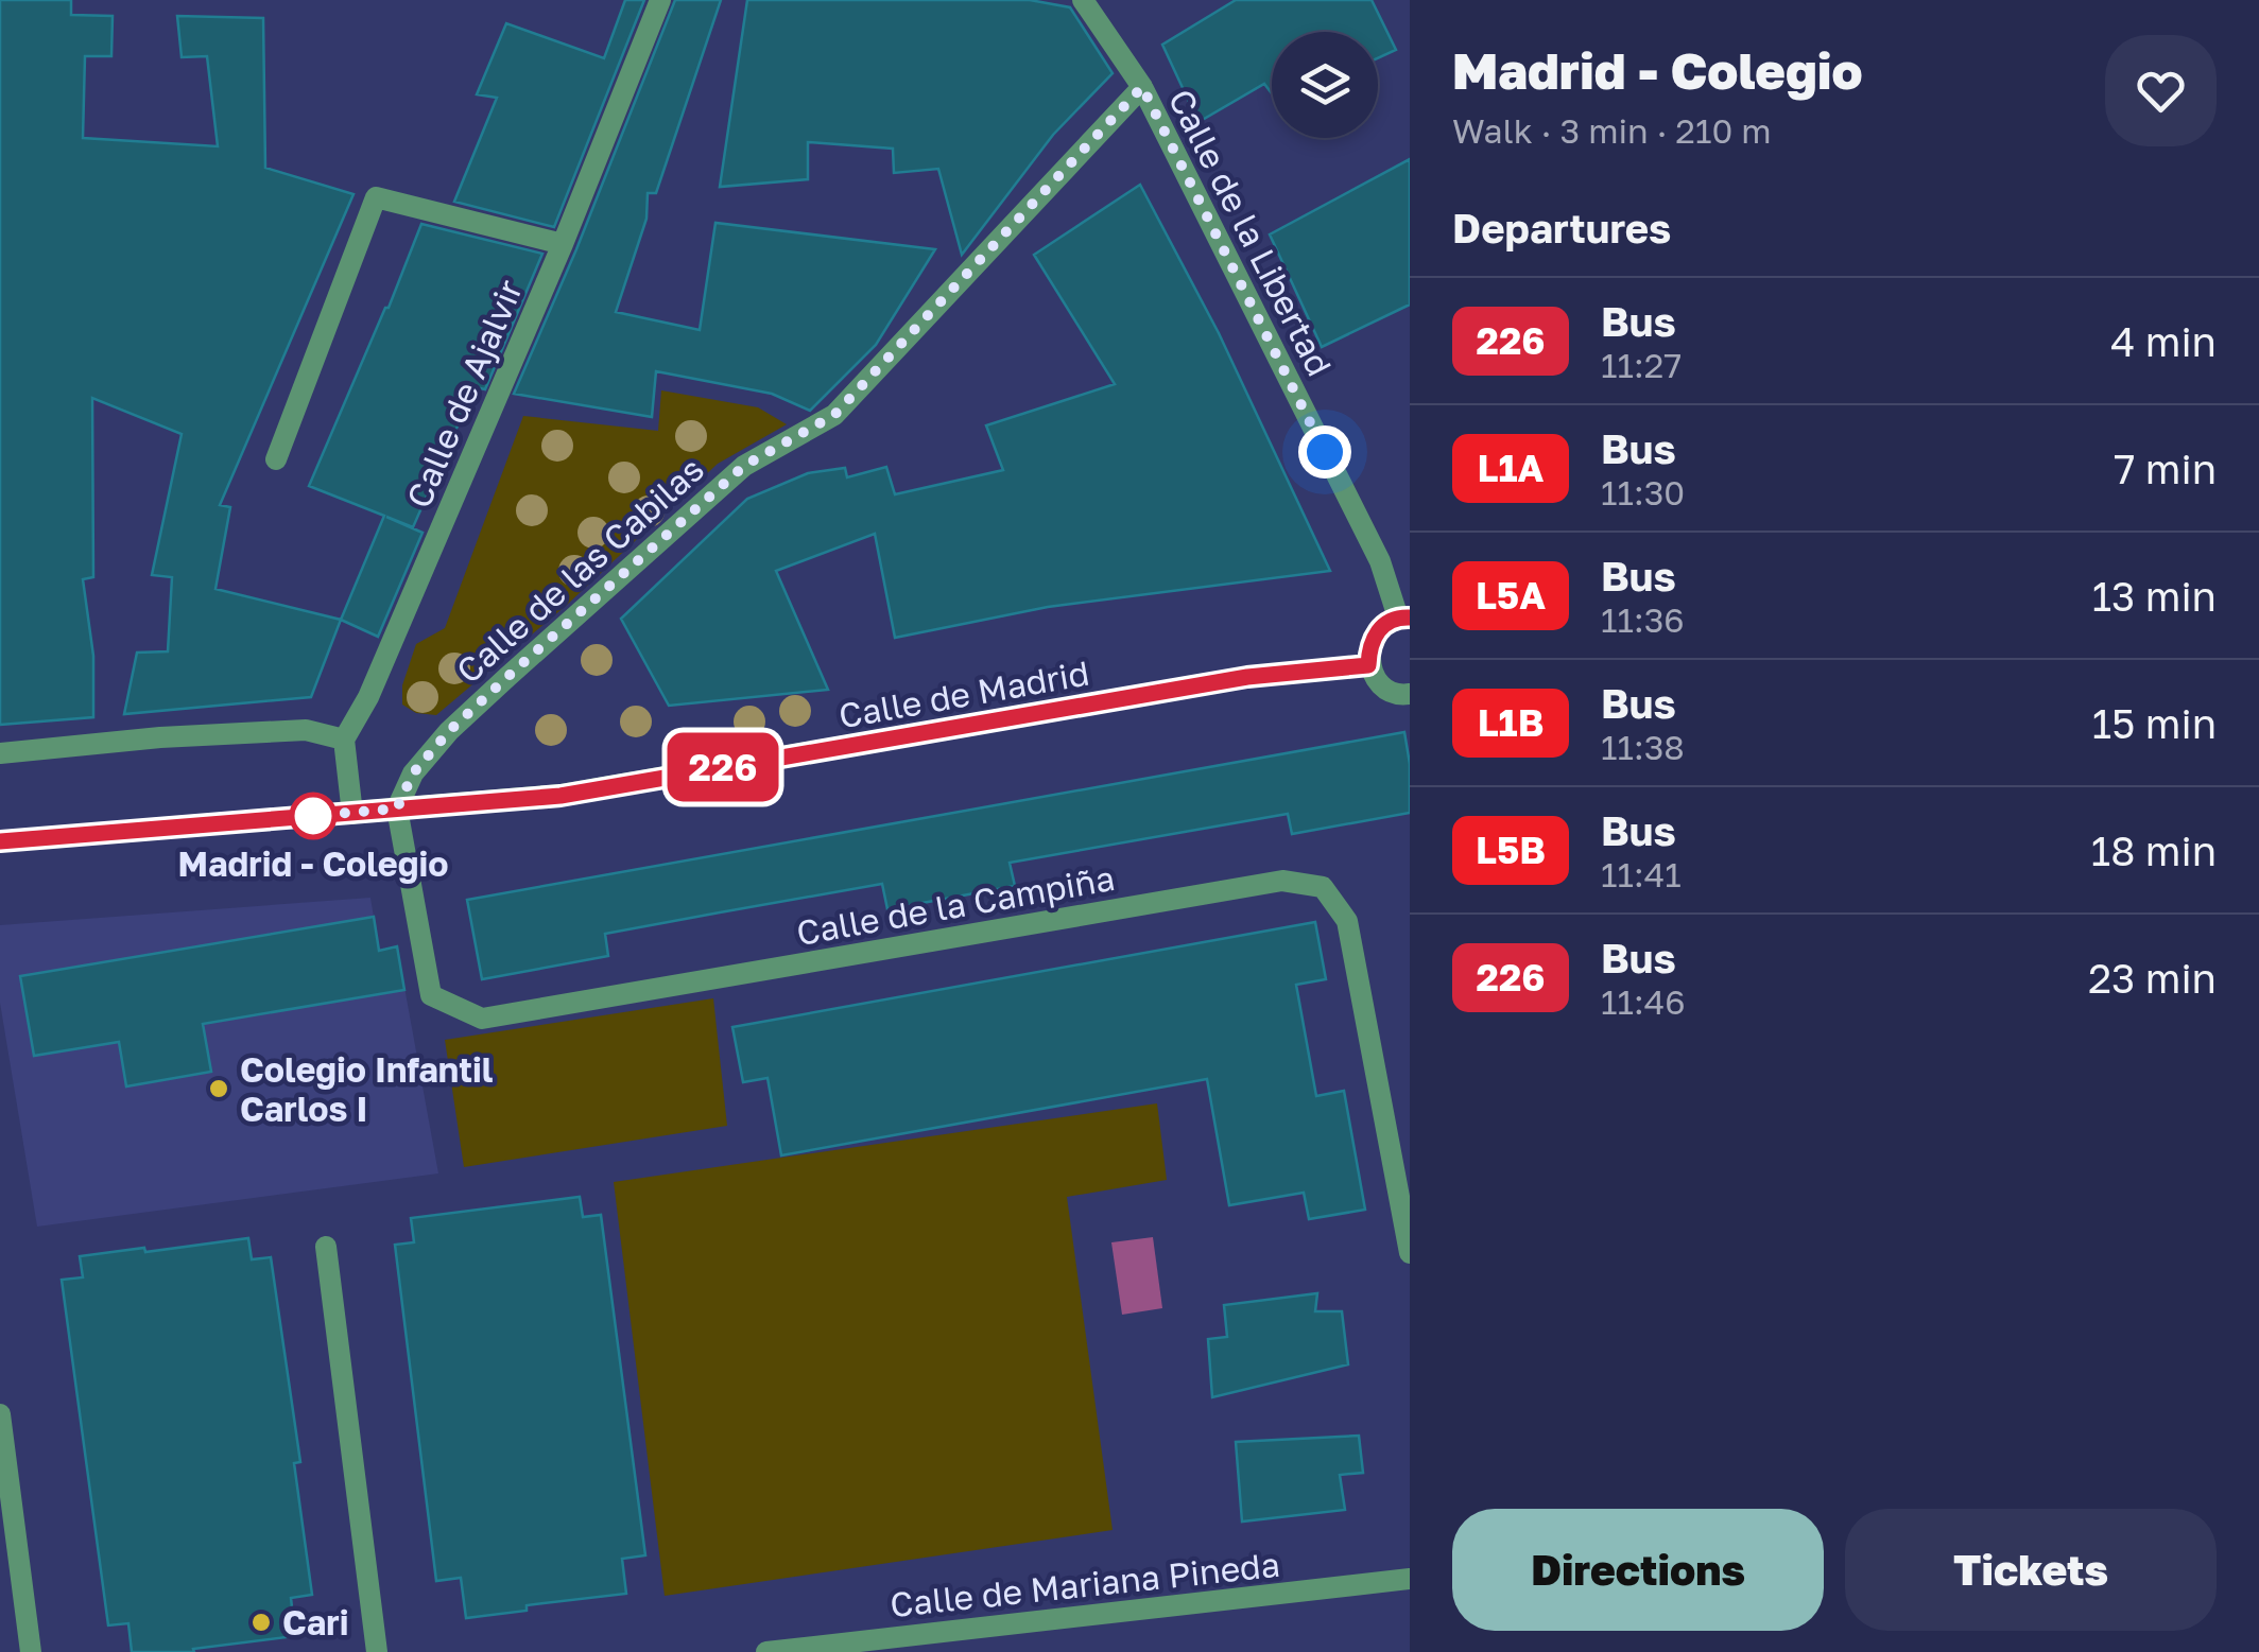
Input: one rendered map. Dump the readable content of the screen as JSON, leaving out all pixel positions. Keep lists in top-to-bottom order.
{
  "streets": {
    "street": [
      "Calle de la Libertad",
      "Calle de Ajalvir",
      "Calle de las Cabilas",
      "Calle de Madrid",
      "Calle de la Campiña",
      "Calle de Mariana Pineda"
    ]
  },
  "crossings": [
    ["Calle de la Libertad", "Calle de las Cabilas"],
    ["Calle de las Cabilas", "Calle de Madrid"],
    ["Calle de las Cabilas", "Calle de la Campiña"],
    ["Calle de Madrid", "Calle de la Campiña"]
  ],
  "places": ["Madrid - Colegio", "Colegio Infantil Carlos I", "Cari"],
  "lines": ["bus line 226"],
  "page": {
    "on_map": "226",
    "heading": [
      ["Madrid - Colegio", "Walk · 3 min · 210 m"],
      "Departures"
    ],
    "list": [
      {
        "mark": "226",
        "name": "Bus",
        "note": "11:27",
        "value": "4 min"
      },
      {
        "mark": "L1A",
        "name": "Bus",
        "note": "11:30",
        "value": "7 min"
      },
      {
        "mark": "L5A",
        "name": "Bus",
        "note": "11:36",
        "value": "13 min"
      },
      {
        "mark": "L1B",
        "name": "Bus",
        "note": "11:38",
        "value": "15 min"
      },
      {
        "mark": "L5B",
        "name": "Bus",
        "note": "11:41",
        "value": "18 min"
      },
      {
        "mark": "226",
        "name": "Bus",
        "note": "11:46",
        "value": "23 min"
      }
    ],
    "buttons": ["Directions", "Tickets"]
  }
}
